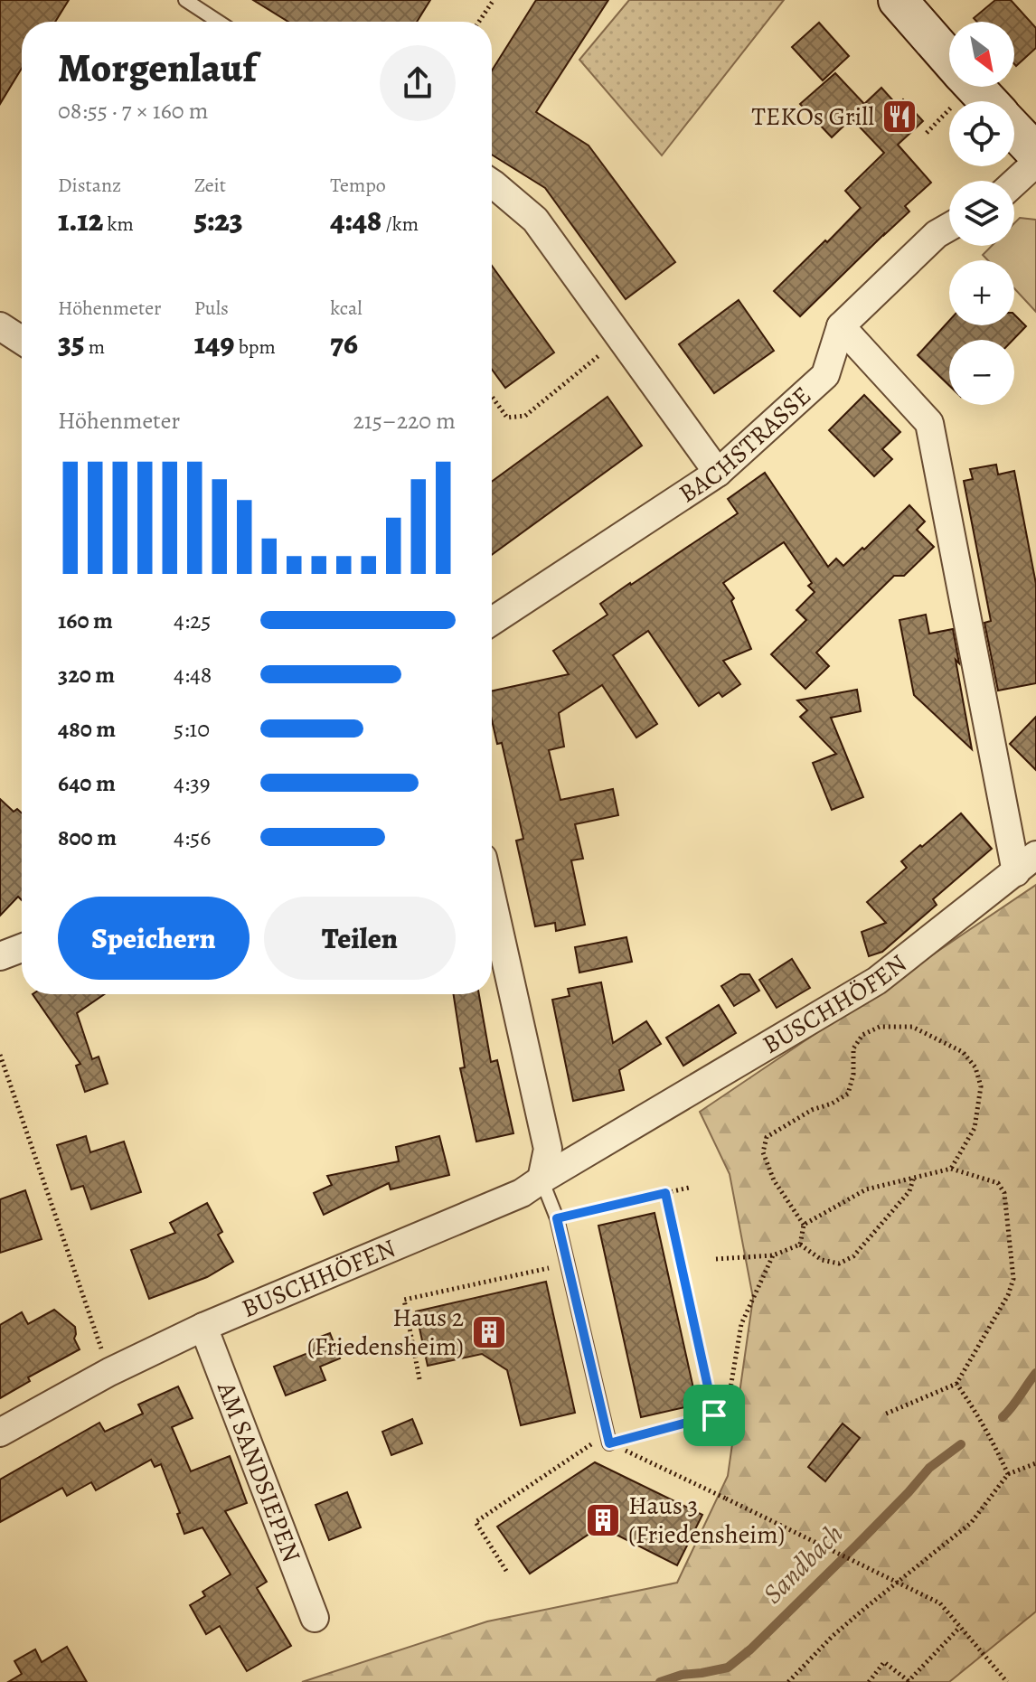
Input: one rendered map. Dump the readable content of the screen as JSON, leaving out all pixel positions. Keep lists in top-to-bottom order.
{
  "streets": {
    "street": ["BACHSTRASSE", "BUSCHHÖFEN", "AM SANDSIEPEN"]
  },
  "crossings": [
    ["BACHSTRASSE", "BUSCHHÖFEN"],
    ["BUSCHHÖFEN", "AM SANDSIEPEN"]
  ],
  "water": ["Sandbach"],
  "places": {
    "restaurant": ["TEKOs Grill"],
    "building": ["Haus 2 (Friedensheim)", "Haus 3 (Friedensheim)"]
  },
  "north": "bottom right",
  "page": {
    "map_buttons": ["+", "−"],
    "heading": ["Morgenlauf", "08:55 · 7 × 160 m"],
    "stats": [
      ["Distanz", "1.12 km"],
      ["Zeit", "5:23"],
      ["Tempo", "4:48 /km"],
      ["Höhenmeter", "35 m"],
      ["Puls", "149 bpm"],
      ["kcal", "76"]
    ],
    "chart": ["Höhenmeter", "215–220 m"],
    "list": [
      {
        "name": "160 m",
        "note": "4:25"
      },
      {
        "name": "320 m",
        "note": "4:48"
      },
      {
        "name": "480 m",
        "note": "5:10"
      },
      {
        "name": "640 m",
        "note": "4:39"
      },
      {
        "name": "800 m",
        "note": "4:56"
      }
    ],
    "buttons": ["Speichern", "Teilen"]
  }
}
